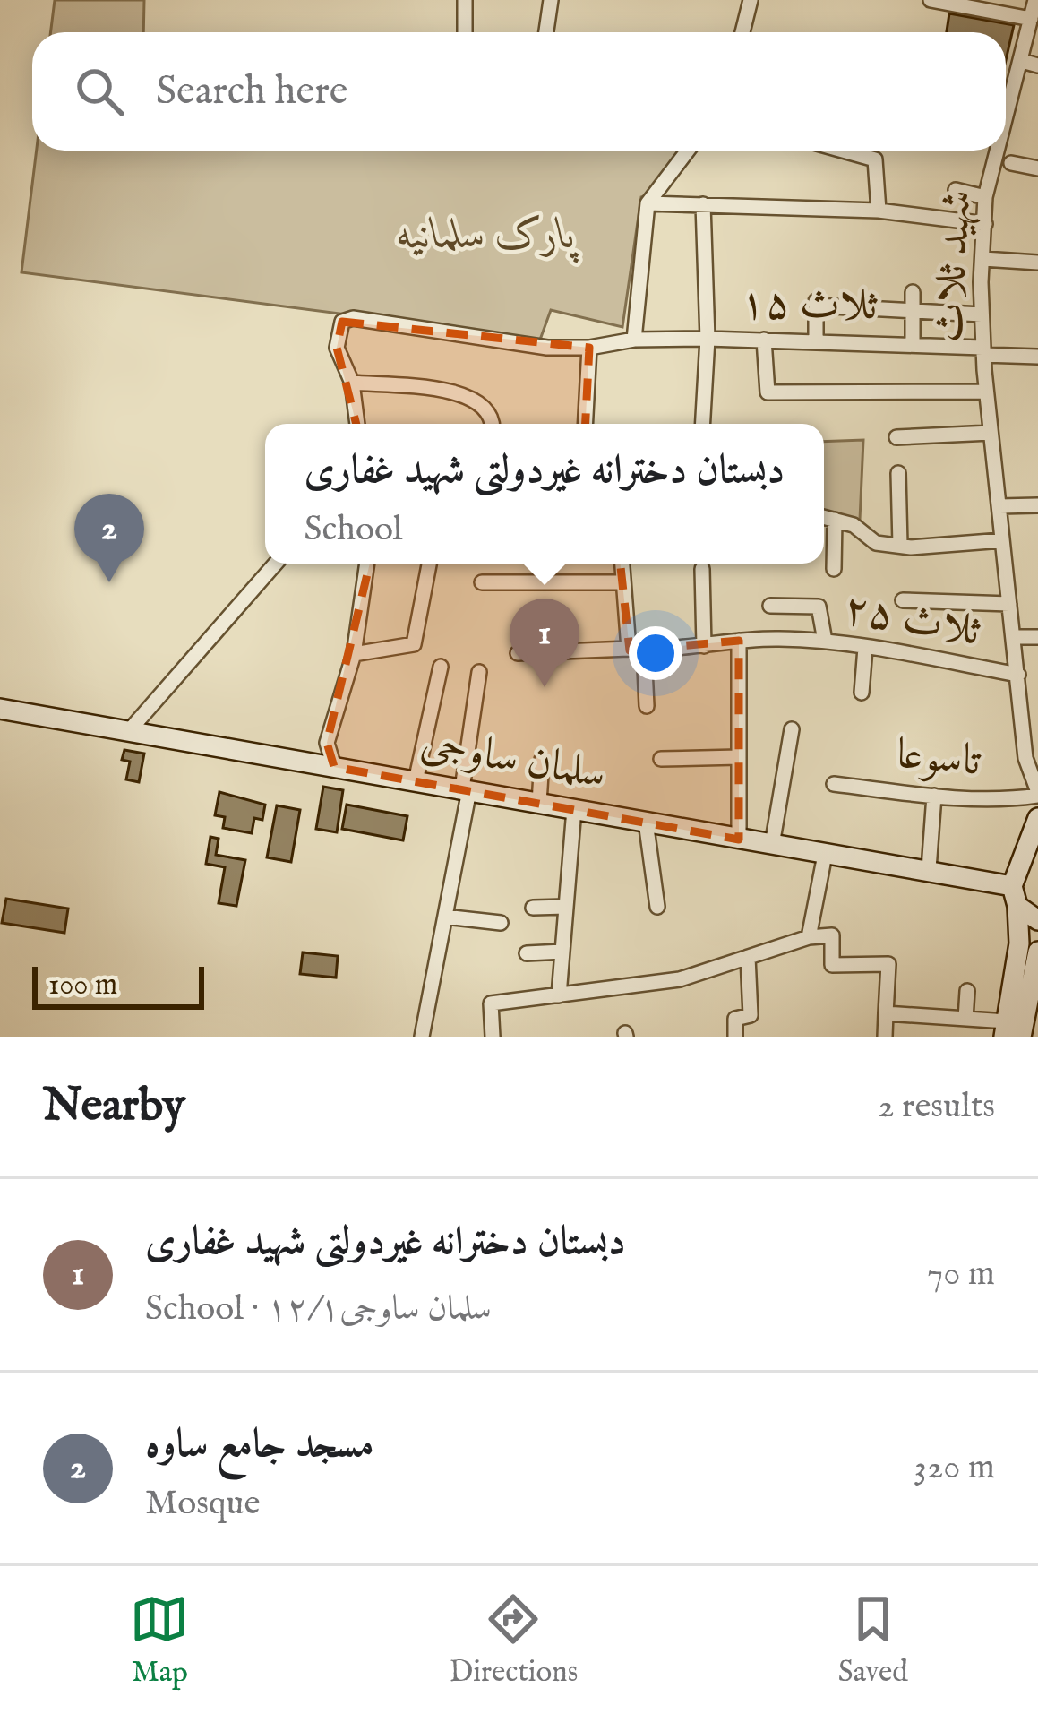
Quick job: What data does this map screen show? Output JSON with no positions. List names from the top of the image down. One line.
{"streets":{"street":["شهید ثلاث","ثلاث ۱۵","ثلاث ۲۵","تاسوعا","سلمان ساوجی"]},"crossings":[["شهید ثلاث","ثلاث ۱۵"],["شهید ثلاث","ثلاث ۲۵"],["شهید ثلاث","تاسوعا"]],"parks":["پارک سلمانیه"],"scale_bar":"100 m","page":{"search":"Search here","popup":["دبستان دخترانه غیردولتی شهید غفاری","School"],"pins":["2","1"],"scale":"100 m","heading":["Nearby","2 results"],"list":[{"mark":"1","name":"دبستان دخترانه غیردولتی شهید غفاری","note":"School · سلمان ساوجی۱۲/۱","value":"70 m"},{"mark":"2","name":"مسجد جامع ساوه","note":"Mosque","value":"320 m"}],"nav":["Map","Directions","Saved"]}}
